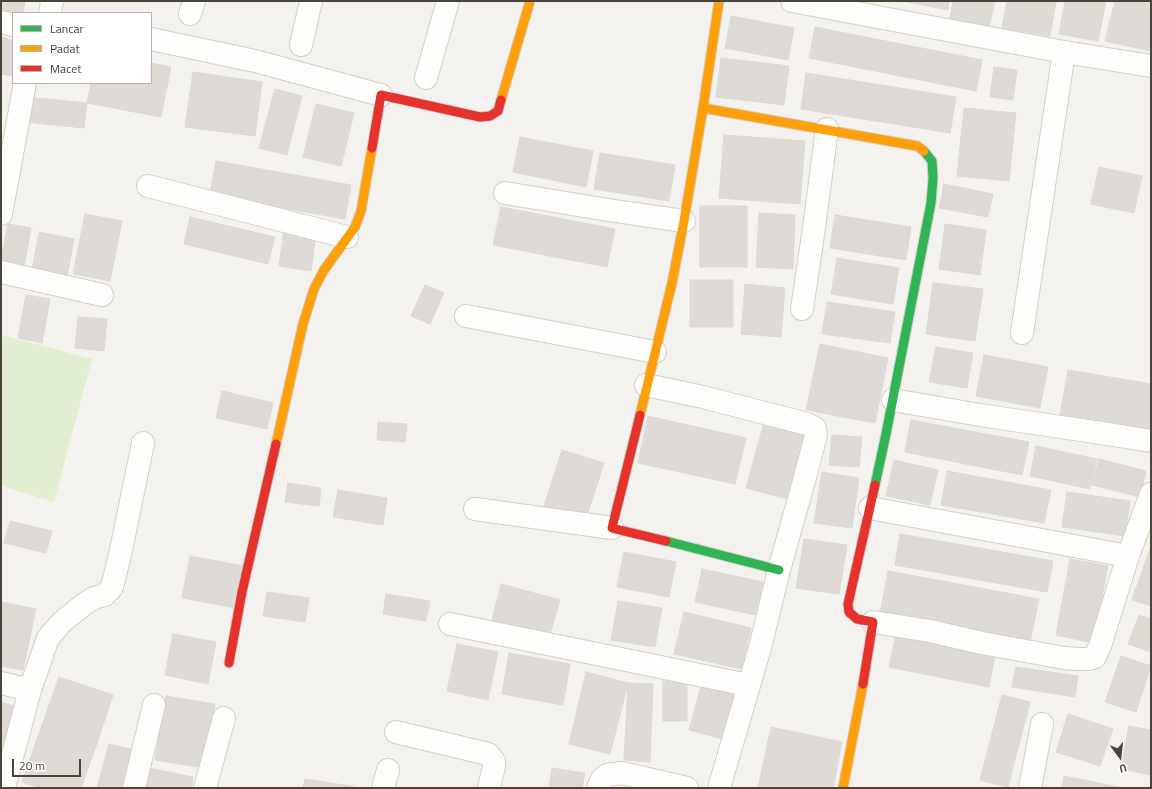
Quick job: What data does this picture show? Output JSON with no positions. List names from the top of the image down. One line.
{"legend":["Lancar","Padat","Macet"],"scale_bar":"20 m","north":"bottom"}
